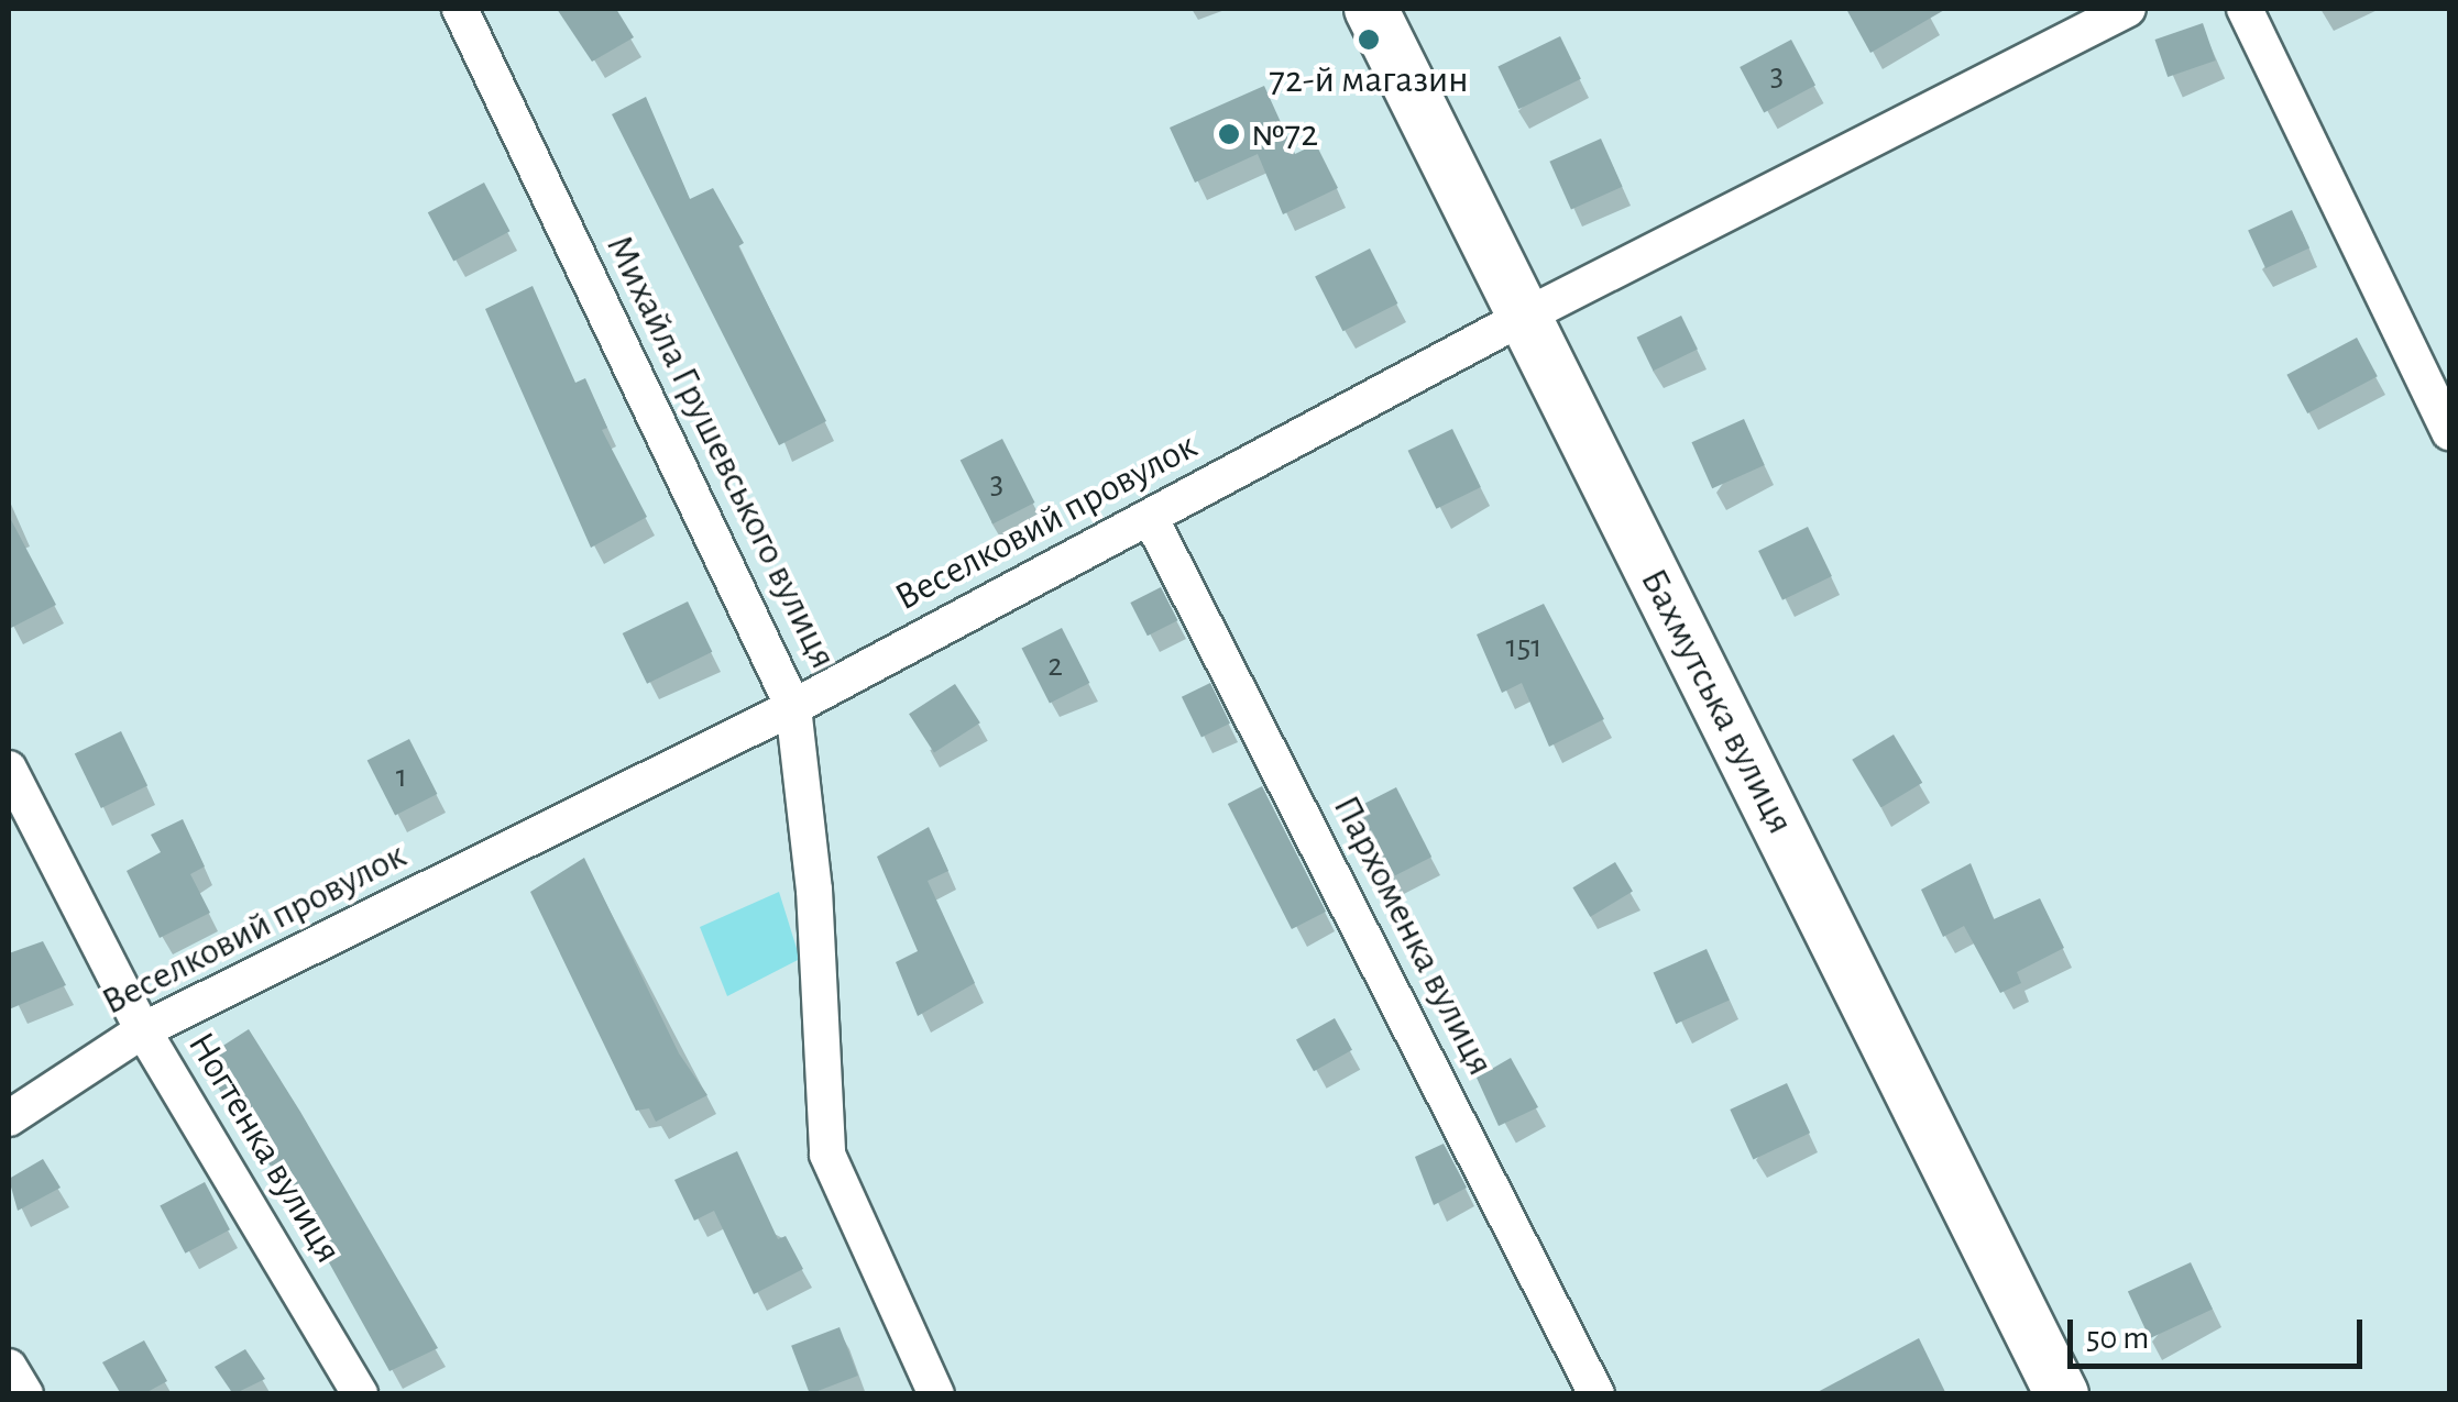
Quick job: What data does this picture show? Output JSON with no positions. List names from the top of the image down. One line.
{"streets":{"street":["Михайла Грушевського вулиця","Веселковий провулок","Бахмутська вулиця","Пархоменка вулиця","Ногтенка вулиця"]},"crossings":[["Михайла Грушевського вулиця","Веселковий провулок"],["Веселковий провулок","Бахмутська вулиця"],["Веселковий провулок","Пархоменка вулиця"],["Веселковий провулок","Ногтенка вулиця"]],"places":["72-й магазин","№72"],"house_numbers":["3","3","151","2","1"],"scale_bar":"50 m"}
